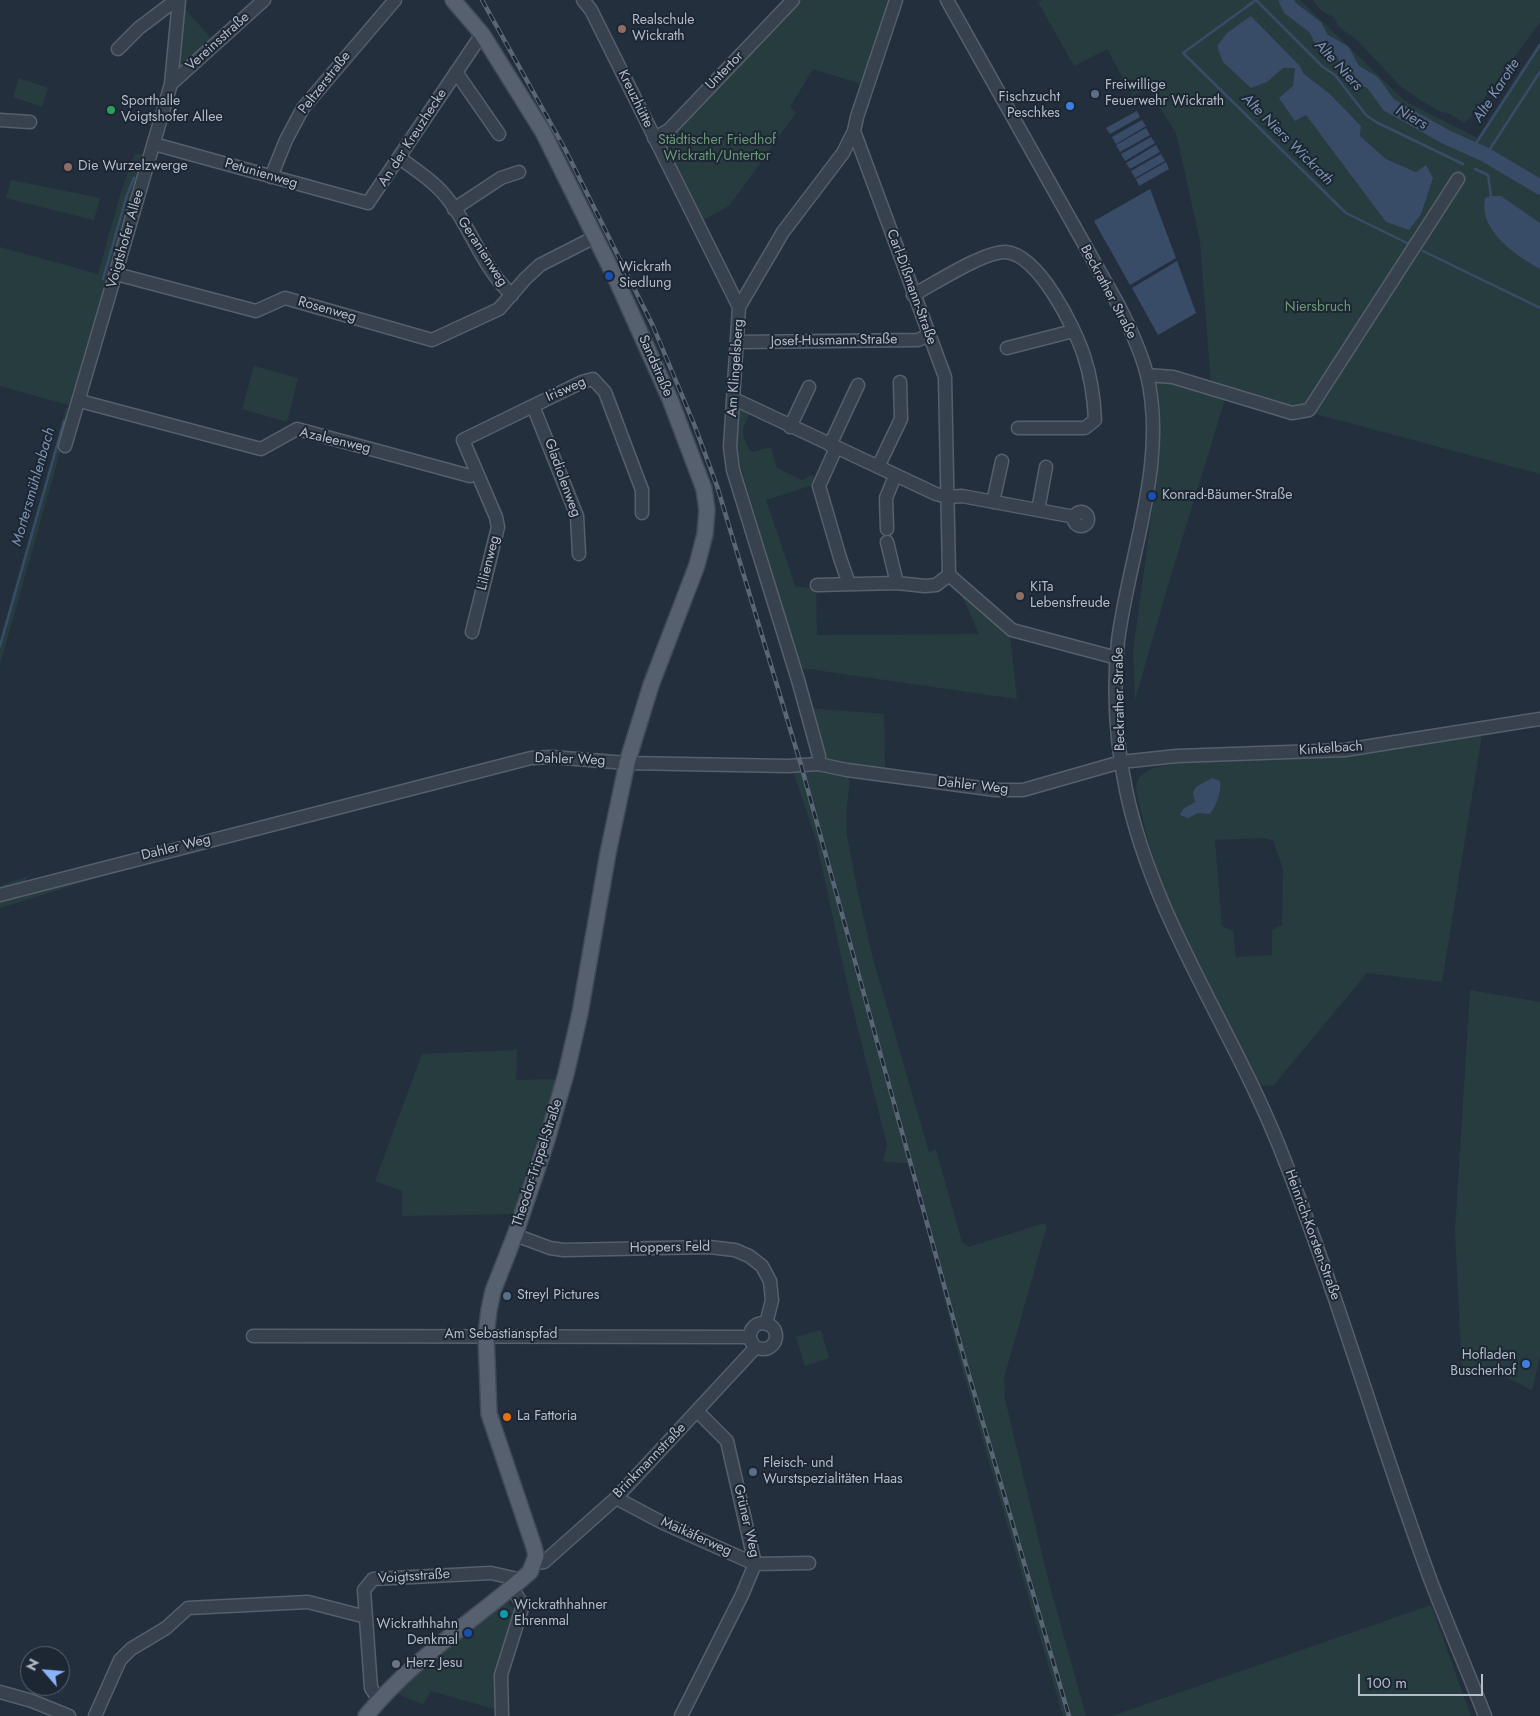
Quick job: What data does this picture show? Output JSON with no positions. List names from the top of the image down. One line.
{"streets":{"main road":["Sandstraße","Theodor-Trippel-Straße"],"street":["Vereinsstraße","Untertor","Peltzerstraße","Kreuzhütte","An der Kreuzhecke","Petunienweg","Voigtshofer Allee","Geranienweg","Carl-Dißmann-Straße","Beckrather Straße","Rosenweg","Josef-Husmann-Straße","Am Klingelsberg","Irisweg","Azaleenweg","Gladiolenweg","Lilienweg","Kinkelbach","Dahler Weg","Heinrich-Korsten-Straße","Hoppers Feld","Am Sebastianspfad","Brinkmannstraße","Grüner Weg","Maikäferweg","Voigtsstraße"]},"crossings":[["Vereinsstraße","Voigtshofer Allee"],["Untertor","Kreuzhütte"],["Peltzerstraße","Petunienweg"],["Kreuzhütte","Am Klingelsberg"],["An der Kreuzhecke","Petunienweg"],["An der Kreuzhecke","Geranienweg"],["An der Kreuzhecke","Sandstraße"],["Petunienweg","Voigtshofer Allee"],["Voigtshofer Allee","Rosenweg"],["Voigtshofer Allee","Azaleenweg"],["Geranienweg","Rosenweg"],["Carl-Dißmann-Straße","Josef-Husmann-Straße"],["Carl-Dißmann-Straße","Am Klingelsberg"],["Beckrather Straße","Kinkelbach"],["Beckrather Straße","Dahler Weg"],["Beckrather Straße","Heinrich-Korsten-Straße"],["Josef-Husmann-Straße","Am Klingelsberg"],["Sandstraße","Dahler Weg"],["Sandstraße","Theodor-Trippel-Straße"],["Am Klingelsberg","Dahler Weg"],["Irisweg","Gladiolenweg"],["Irisweg","Lilienweg"],["Azaleenweg","Lilienweg"],["Kinkelbach","Dahler Weg"],["Kinkelbach","Heinrich-Korsten-Straße"],["Dahler Weg","Theodor-Trippel-Straße"],["Dahler Weg","Heinrich-Korsten-Straße"],["Theodor-Trippel-Straße","Hoppers Feld"],["Theodor-Trippel-Straße","Am Sebastianspfad"],["Theodor-Trippel-Straße","Brinkmannstraße"],["Hoppers Feld","Am Sebastianspfad"],["Hoppers Feld","Brinkmannstraße"],["Am Sebastianspfad","Brinkmannstraße"],["Brinkmannstraße","Grüner Weg"],["Brinkmannstraße","Maikäferweg"],["Grüner Weg","Maikäferweg"]],"water":["Alte Niers","Alte Karotte","Niers","Alte Niers Wickrath","Mortersmühlenbach"],"parks":["Städtischer Friedhof Wickrath/Untertor","Niersbruch"],"places":["Realschule Wickrath","Freiwillige Feuerwehr Wickrath","Fischzucht Peschkes","Sporthalle Voigtshofer Allee","Die Wurzelzwerge","Wickrath Siedlung","Konrad-Bäumer-Straße","KiTa Lebensfreude","Streyl Pictures","Hofladen Buscherhof","La Fattoria","Fleisch- und Wurstspezialitäten Haas","Wickrathhahner Ehrenmal","Wickrathhahn Denkmal","Herz Jesu"],"scale_bar":"100 m","north":"top left"}
